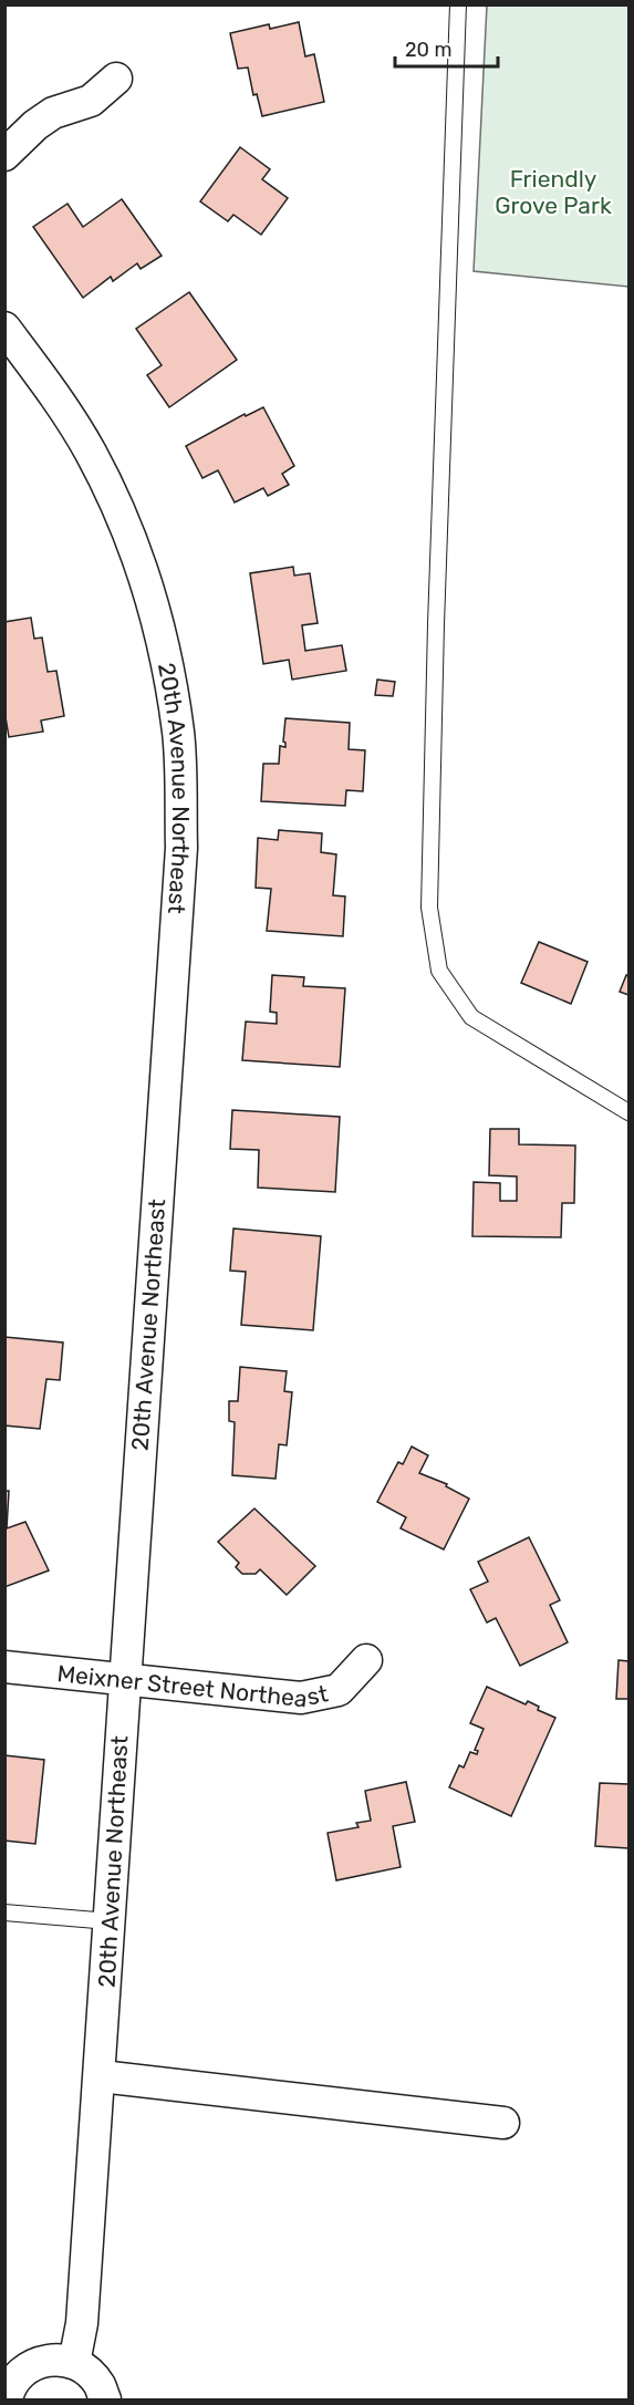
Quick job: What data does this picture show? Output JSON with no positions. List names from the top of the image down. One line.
{"streets":{"street":["20th Avenue Northeast","Meixner Street Northeast"]},"crossings":[["20th Avenue Northeast","Meixner Street Northeast"]],"parks":["Friendly Grove Park"],"scale_bar":"20 m"}
